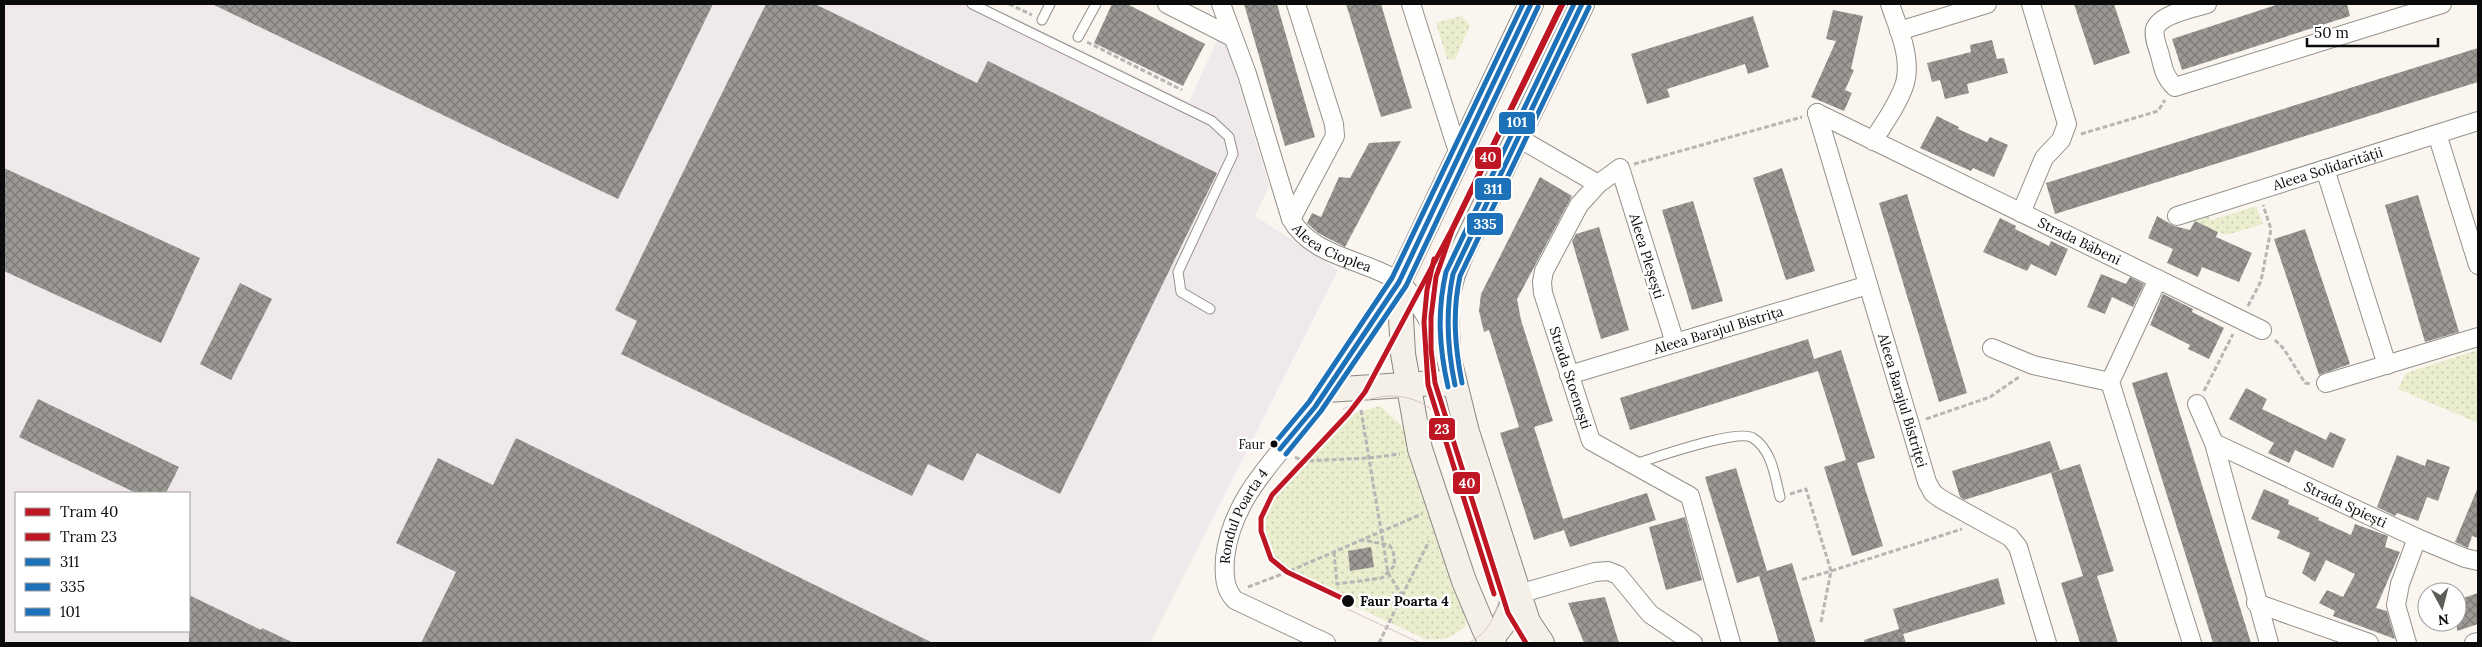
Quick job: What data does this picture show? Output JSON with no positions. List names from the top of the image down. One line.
{"streets":{"street":["Aleea Solidarității","Strada Băbeni","Aleea Cioplea","Aleea Pleșești","Aleea Barajul Bistrița","Strada Stoenești","Aleea Barajul Bistriței","Strada Spiești","Rondul Poarta 4"]},"crossings":[["Strada Băbeni","Aleea Barajul Bistriței"],["Aleea Cioplea","Rondul Poarta 4"],["Aleea Pleșești","Aleea Barajul Bistrița"],["Aleea Pleșești","Strada Stoenești"],["Aleea Barajul Bistrița","Strada Stoenești"],["Aleea Barajul Bistrița","Aleea Barajul Bistriței"]],"places":["Faur","Faur Poarta 4"],"lines":["tram line 40","transit line 311","transit line 101","tram line 23","transit line 335"],"legend":["Tram 40","Tram 23","311","335","101"],"scale_bar":"50 m","north":"bottom"}
